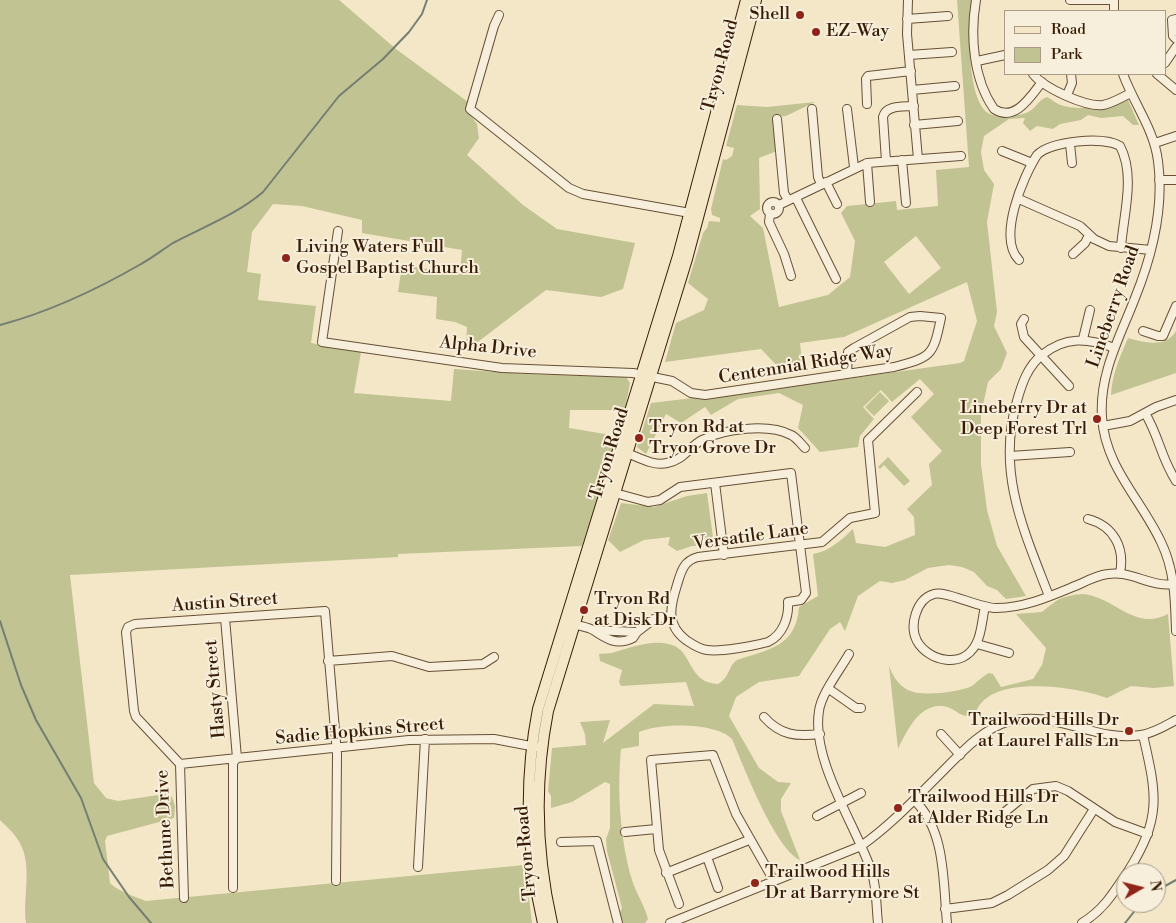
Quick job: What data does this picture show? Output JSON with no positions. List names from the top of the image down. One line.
{"streets":{"main road":["Tryon Road"],"street":["Lineberry Road","Alpha Drive","Centennial Ridge Way","Versatile Lane","Austin Street","Hasty Street","Sadie Hopkins Street","Bethune Drive"]},"crossings":[["Tryon Road","Alpha Drive"],["Tryon Road","Centennial Ridge Way"],["Tryon Road","Sadie Hopkins Street"],["Alpha Drive","Centennial Ridge Way"],["Austin Street","Hasty Street"],["Austin Street","Bethune Drive"],["Hasty Street","Sadie Hopkins Street"],["Sadie Hopkins Street","Bethune Drive"]],"places":["Shell","EZ-Way","Living Waters Full Gospel Baptist Church","Lineberry Dr at Deep Forest Trl","Tryon Rd at Tryon Grove Dr","Tryon Rd at Disk Dr","Trailwood Hills Dr at Laurel Falls Ln","Trailwood Hills Dr at Alder Ridge Ln","Trailwood Hills Dr at Barrymore St"],"legend":["Road","Park"],"north":"right"}
